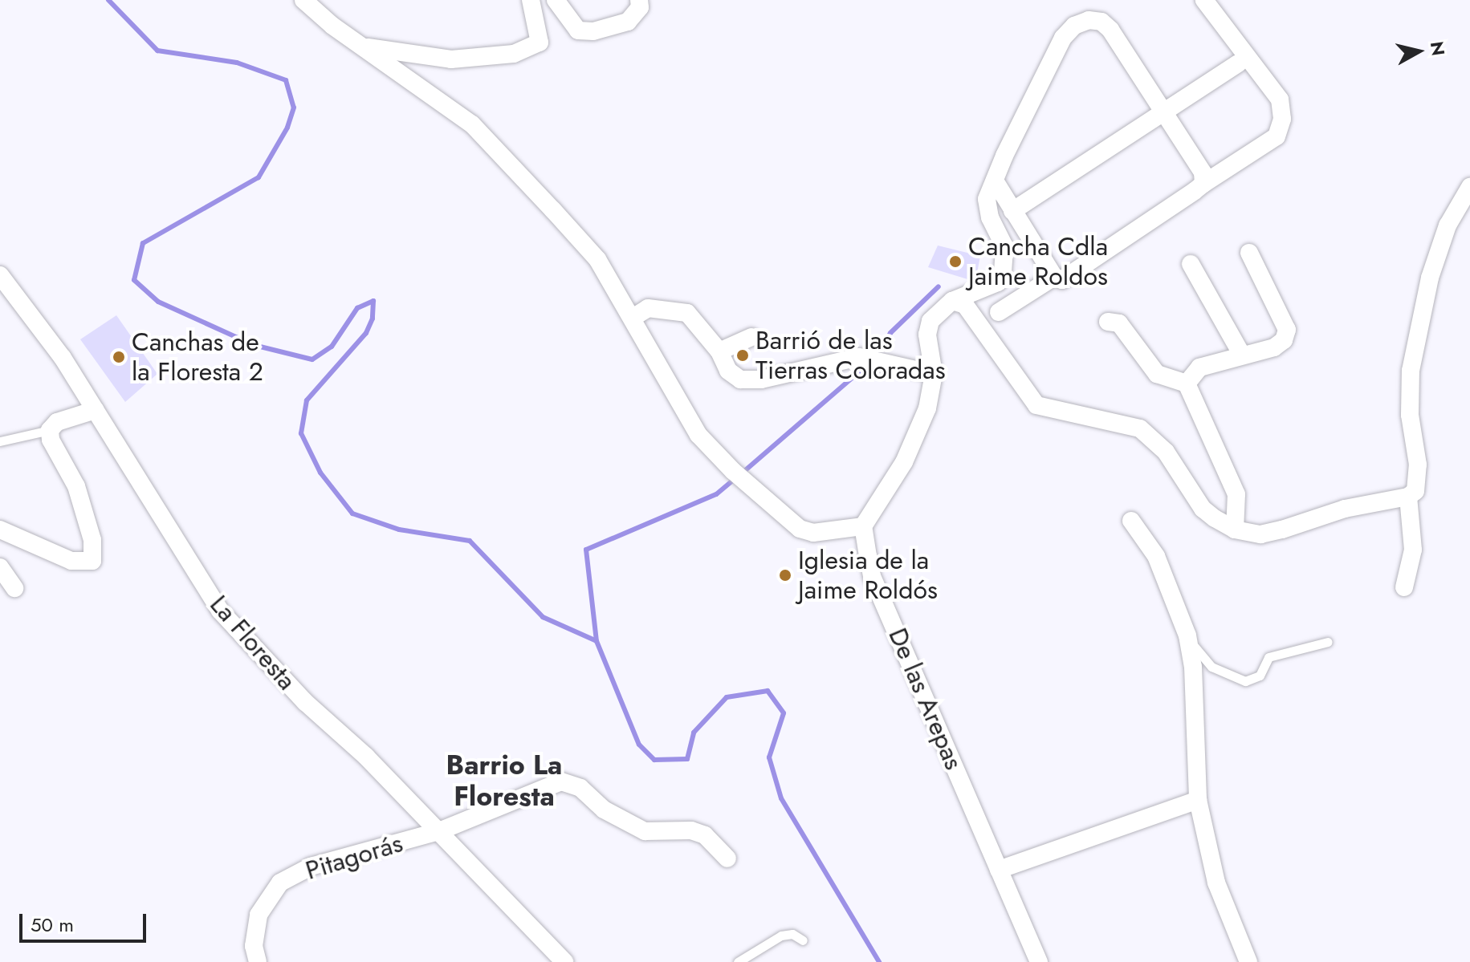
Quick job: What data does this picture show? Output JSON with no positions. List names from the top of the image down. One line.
{"streets":{"street":["La Floresta","De las Arepas","Pitagorás"]},"crossings":[["La Floresta","Pitagorás"]],"districts":["Barrio La Floresta"],"places":["Cancha Cdla Jaime Roldos","Barrió de las Tierras Coloradas","Canchas de la Floresta 2","Iglesia de la Jaime Roldós"],"scale_bar":"50 m","north":"right"}
